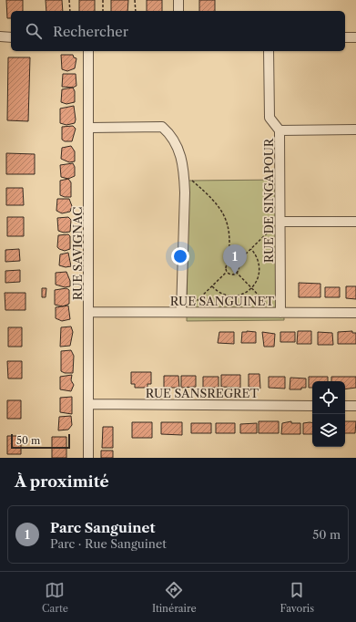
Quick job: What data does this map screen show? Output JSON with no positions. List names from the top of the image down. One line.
{"streets":{"street":["RUE DE SINGAPOUR","RUE SAVIGNAC","RUE SANGUINET","RUE SANSREGRET"]},"crossings":[["RUE DE SINGAPOUR","RUE SANGUINET"],["RUE SAVIGNAC","RUE SANGUINET"],["RUE SAVIGNAC","RUE SANSREGRET"]],"scale_bar":"50 m","page":{"search":"Rechercher","pins":"1","scale":"50 m","heading":"À proximité","list":[{"mark":"1","name":"Parc Sanguinet","note":"Parc · Rue Sanguinet","value":"50 m"}],"nav":["Carte","Itinéraire","Favoris"]}}
